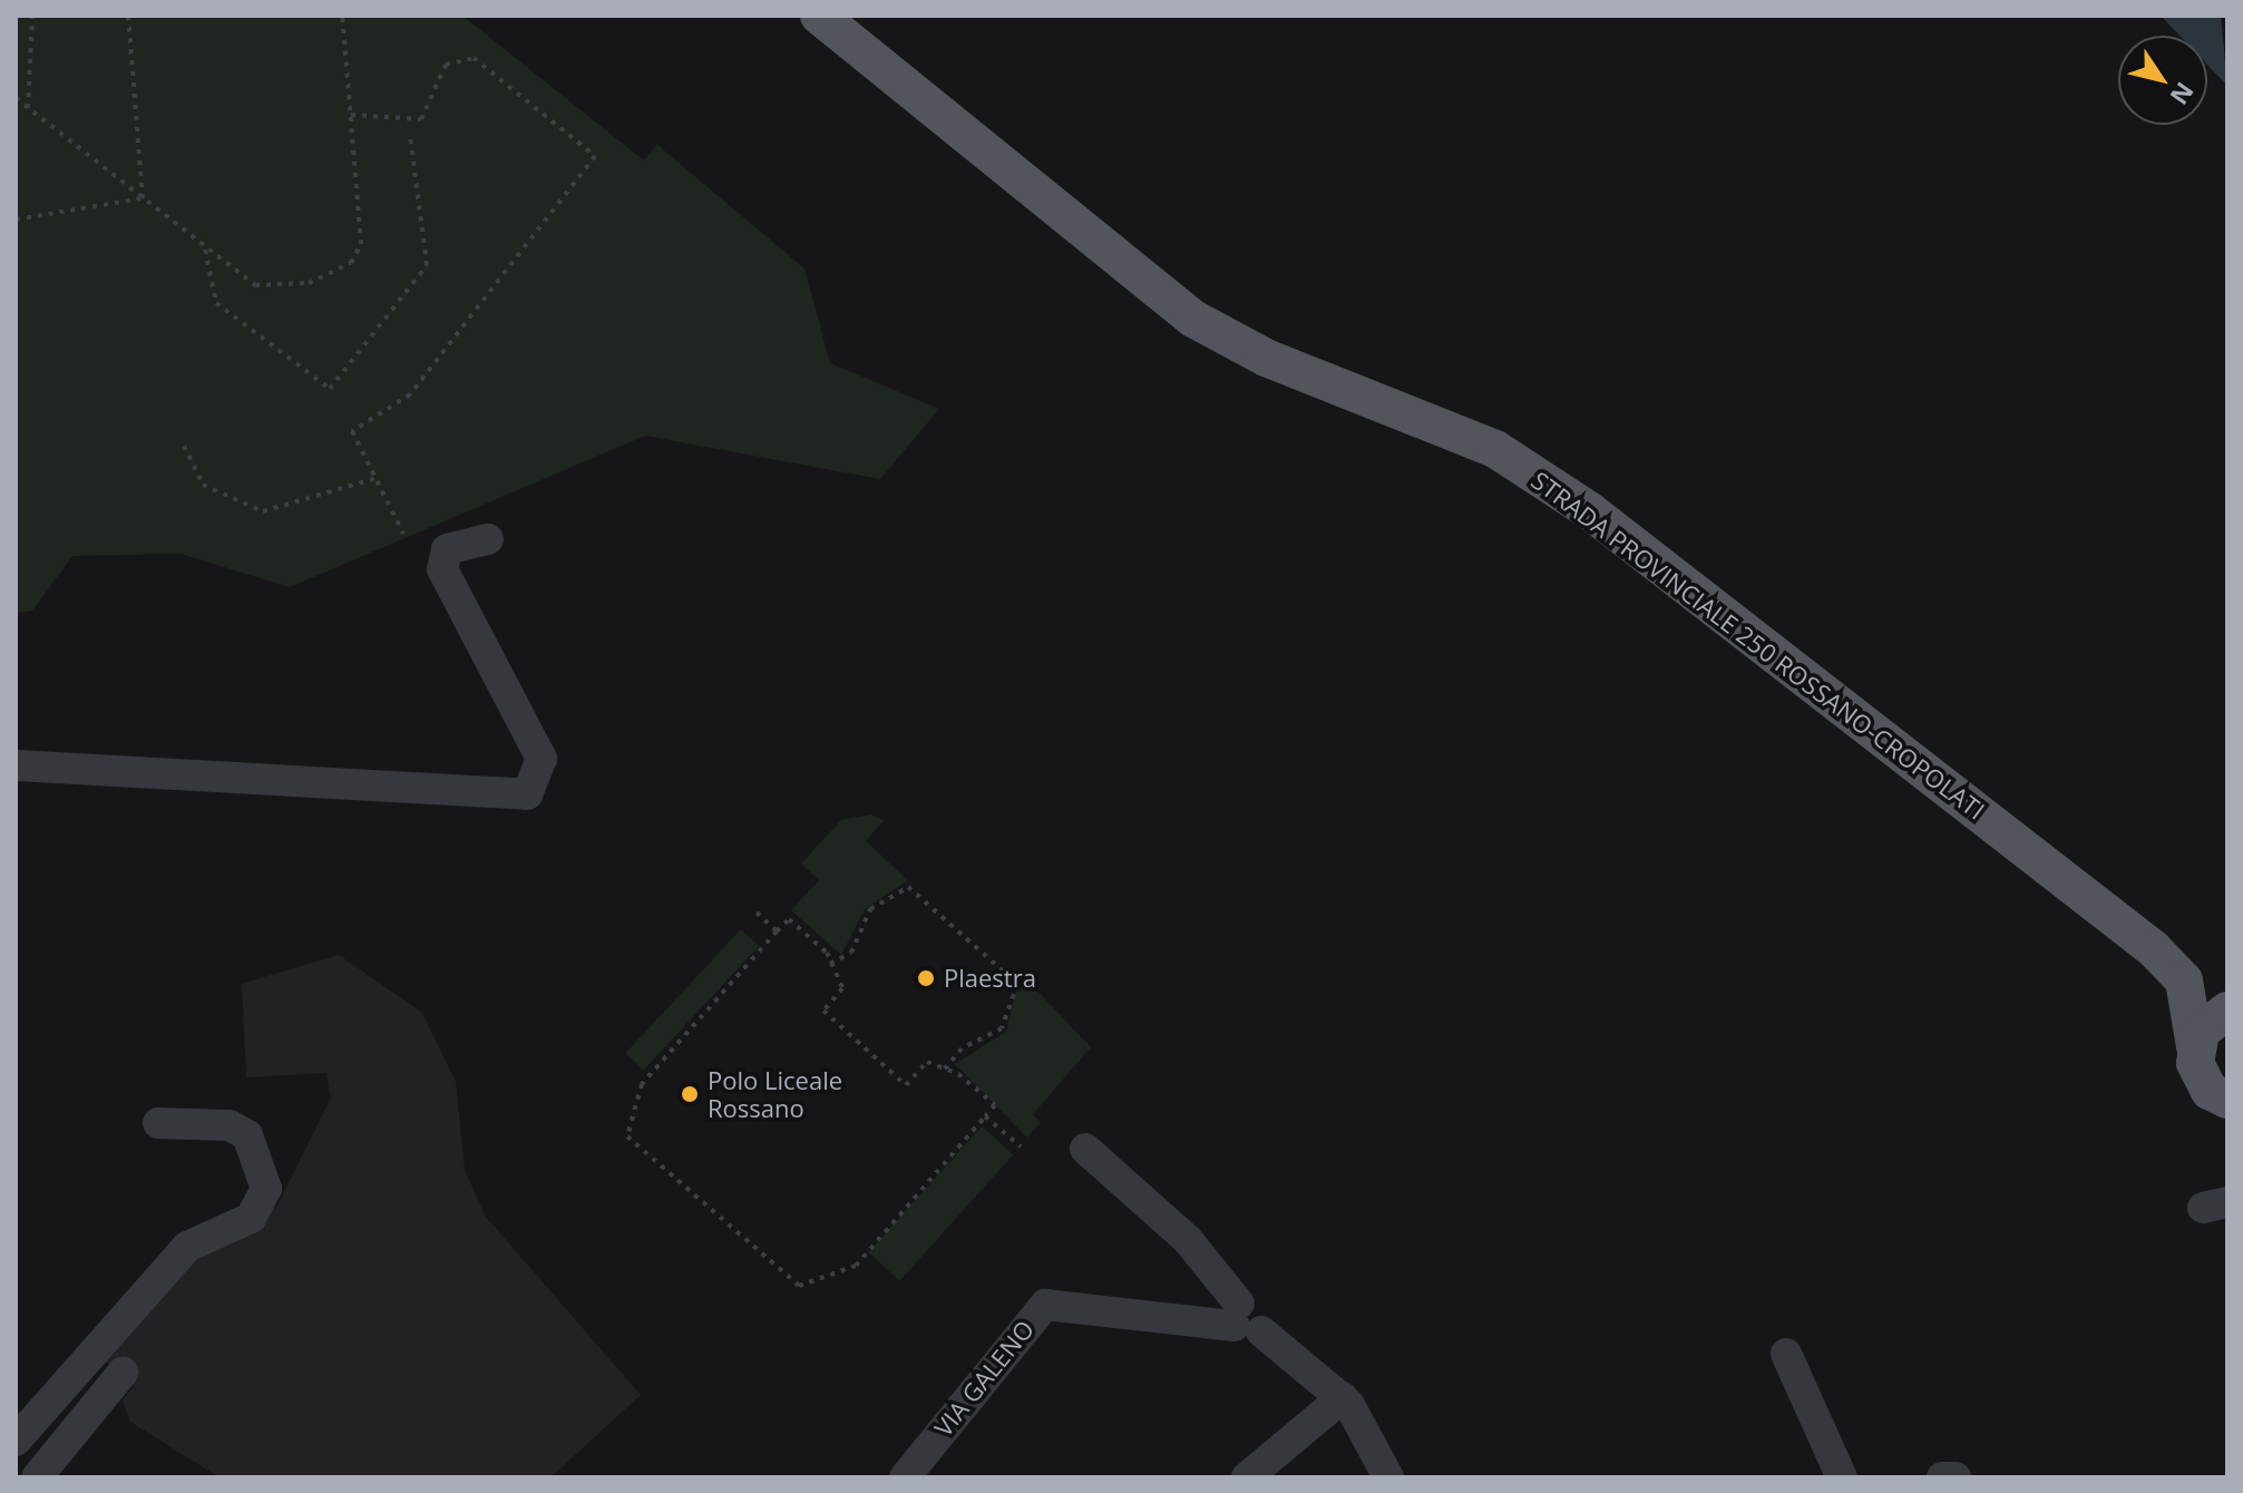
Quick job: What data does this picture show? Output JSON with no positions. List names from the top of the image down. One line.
{"streets":{"main road":["STRADA PROVINCIALE 250 ROSSANO-CROPOLATI"],"street":["VIA GALENO"]},"places":["Plaestra","Polo Liceale Rossano"],"north":"bottom right"}
